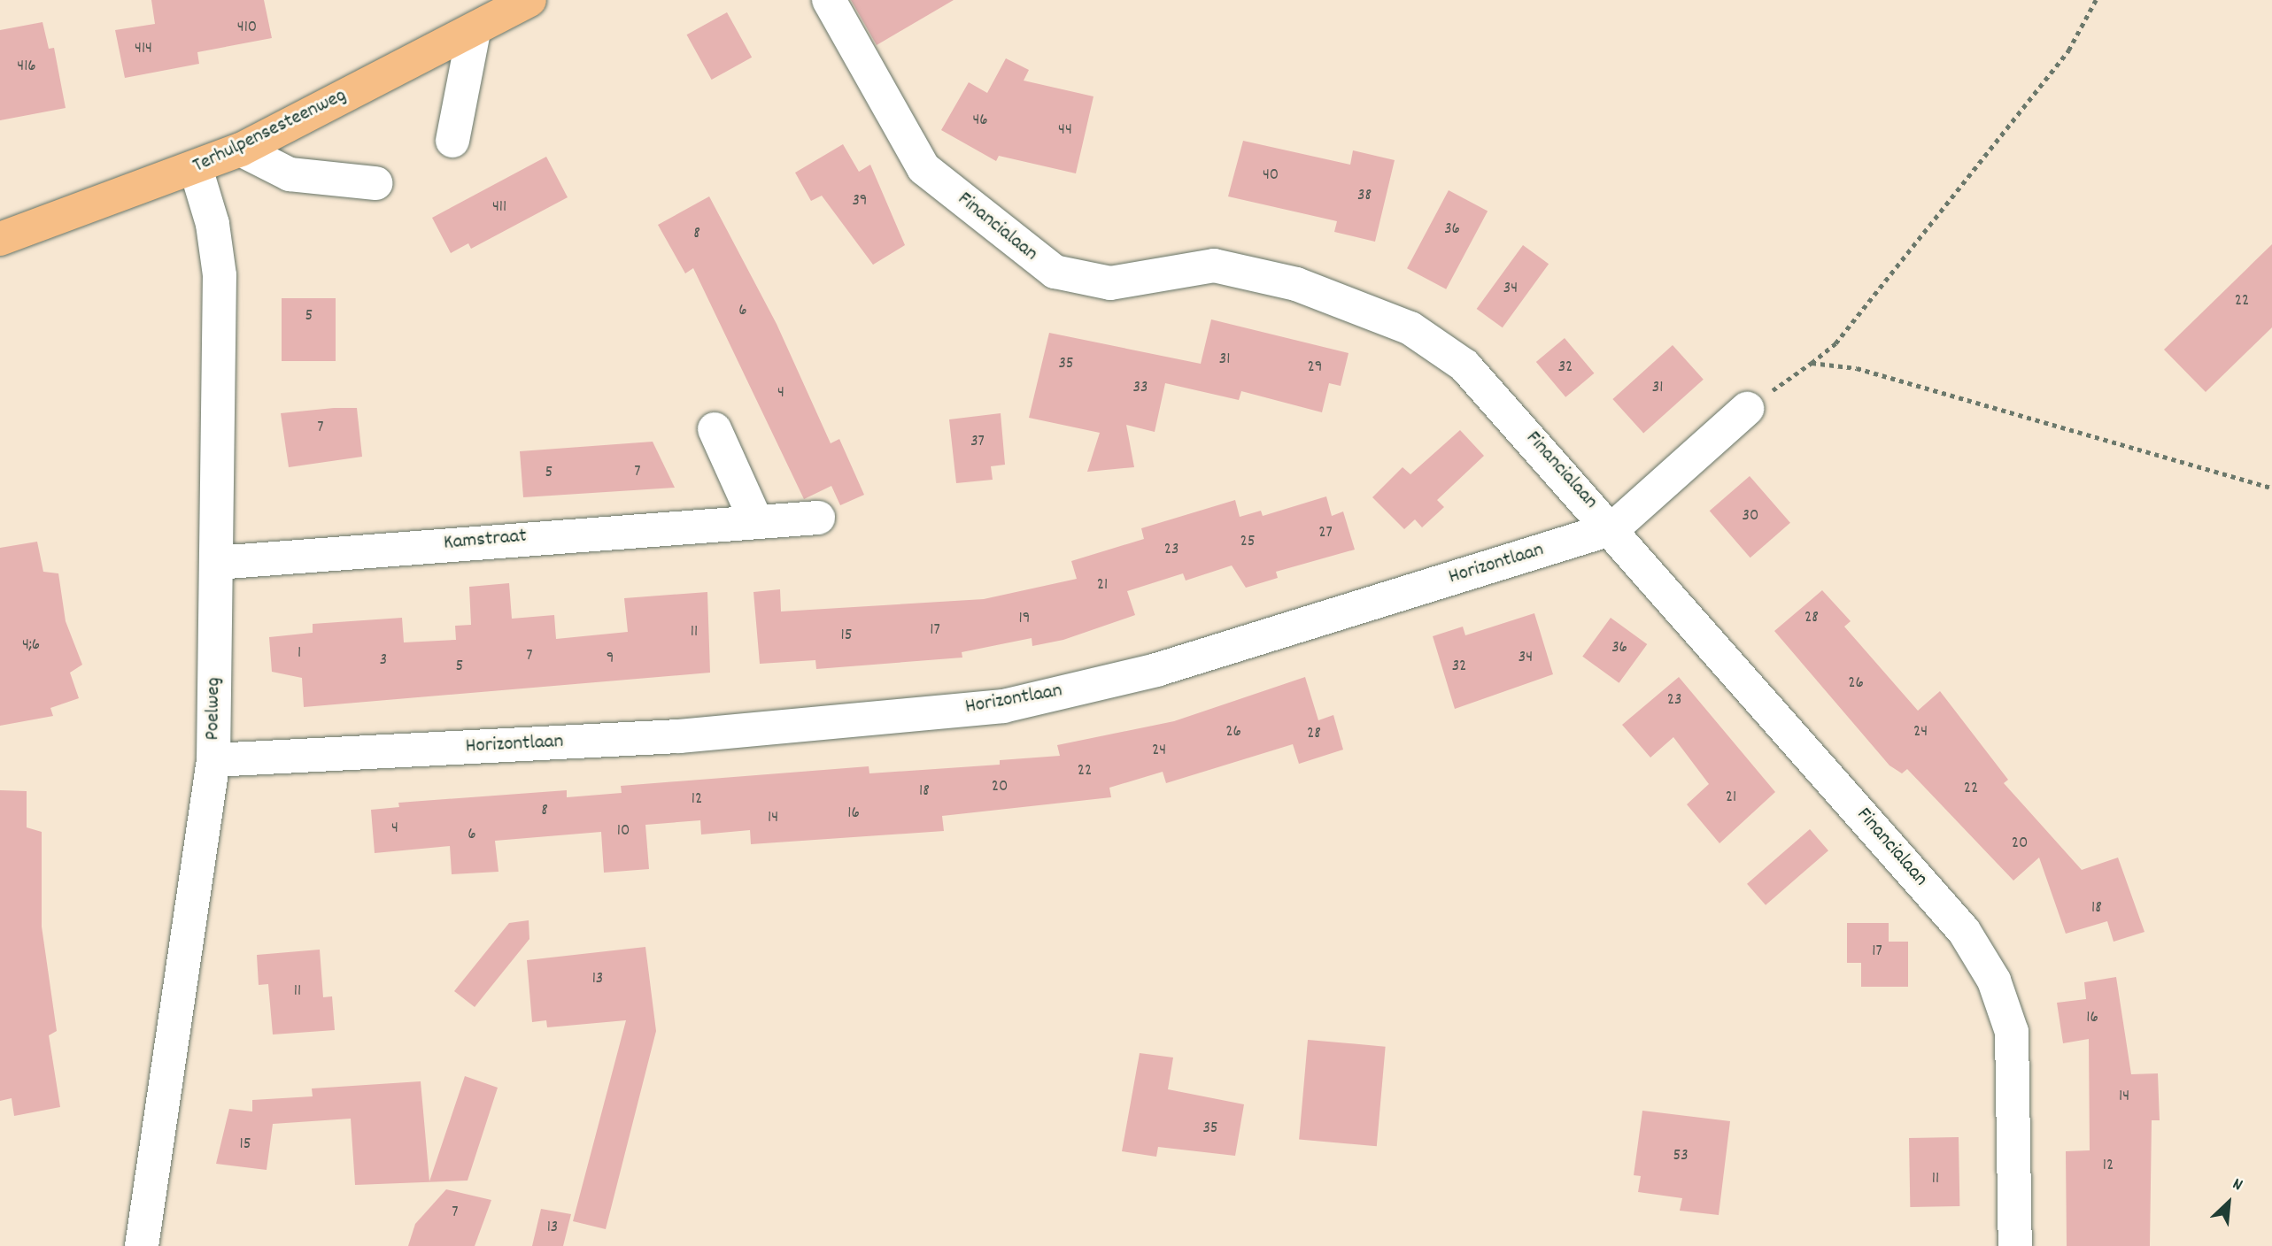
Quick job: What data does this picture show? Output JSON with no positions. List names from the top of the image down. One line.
{"streets":{"main road":["Terhulpensesteenweg"],"street":["Financialaan","Kamstraat","Horizontlaan","Poelweg"]},"crossings":[["Terhulpensesteenweg","Poelweg"],["Financialaan","Horizontlaan"],["Kamstraat","Poelweg"],["Horizontlaan","Poelweg"]],"house_numbers":["410","414","416","46","44","40","38","39","411","36","8","34","22","6","5","31","35","29","32","33","31","4","7","37","7","5","30","27","25","23","21","28","19","17","11","15","4;6","36","1","7","34","9","3","5","32","26","23","26","24","28","24","22","20","22","18","21","12","8","16","14","4","10","6","20","18","17","13","11","16","14","35","15","53","12","11","7","13"],"north":"top right"}
